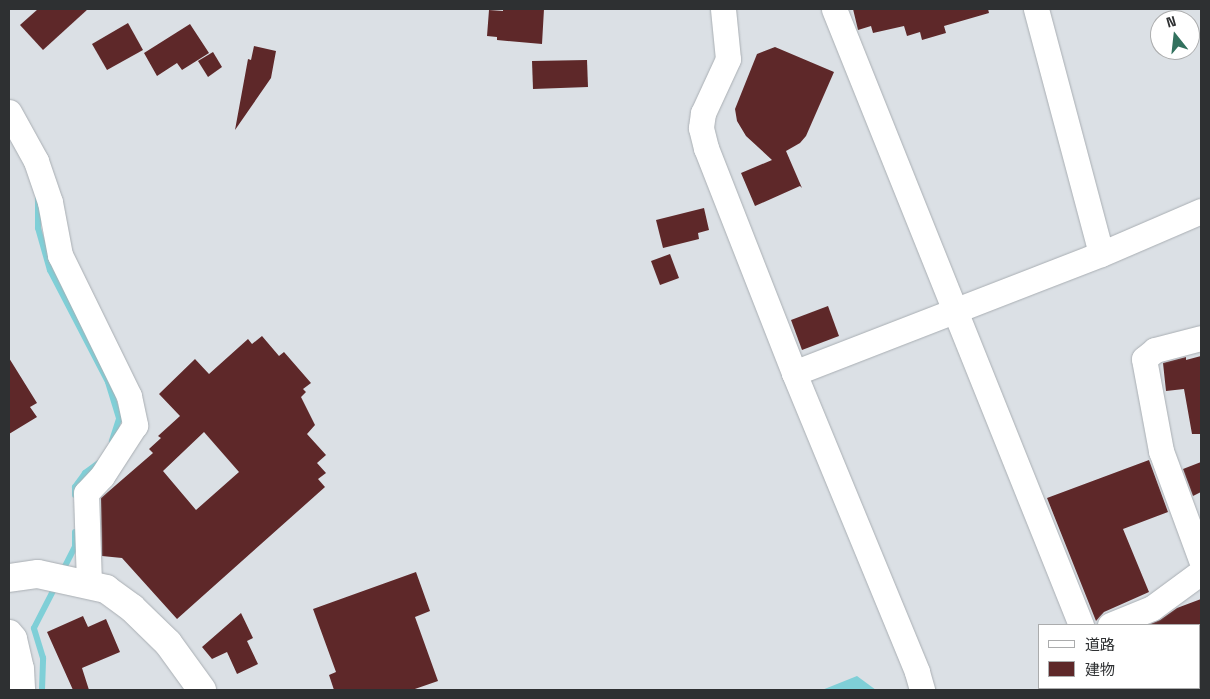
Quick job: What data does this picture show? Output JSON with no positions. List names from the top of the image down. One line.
{"legend":["道路","建物"],"north":"top"}
